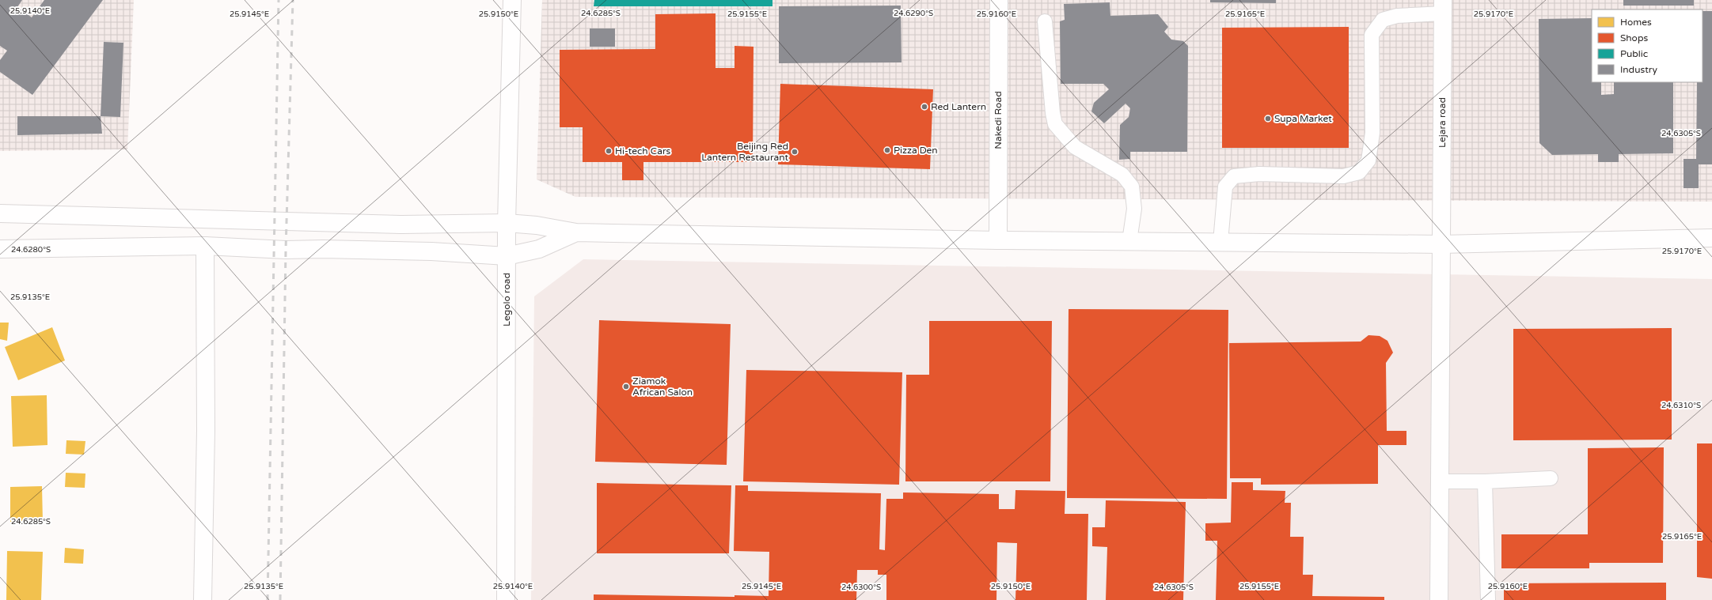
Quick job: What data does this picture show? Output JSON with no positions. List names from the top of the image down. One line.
{"streets":{"main road":["Nakedi Road","Lejara road","Legolo road"]},"places":["Red Lantern","Supa Market","Pizza Den","Hi-tech Cars","Beijing Red Lantern Restaurant","Ziamok African Salon"],"legend":["Homes","Shops","Public","Industry"],"coordinates":["25.9140°E","24.6285°S","24.6290°S","25.9145°E","25.9150°E","25.9155°E","25.9160°E","25.9165°E","25.9170°E","24.6305°S","24.6280°S","25.9135°E","24.6310°S","24.6300°S"]}
